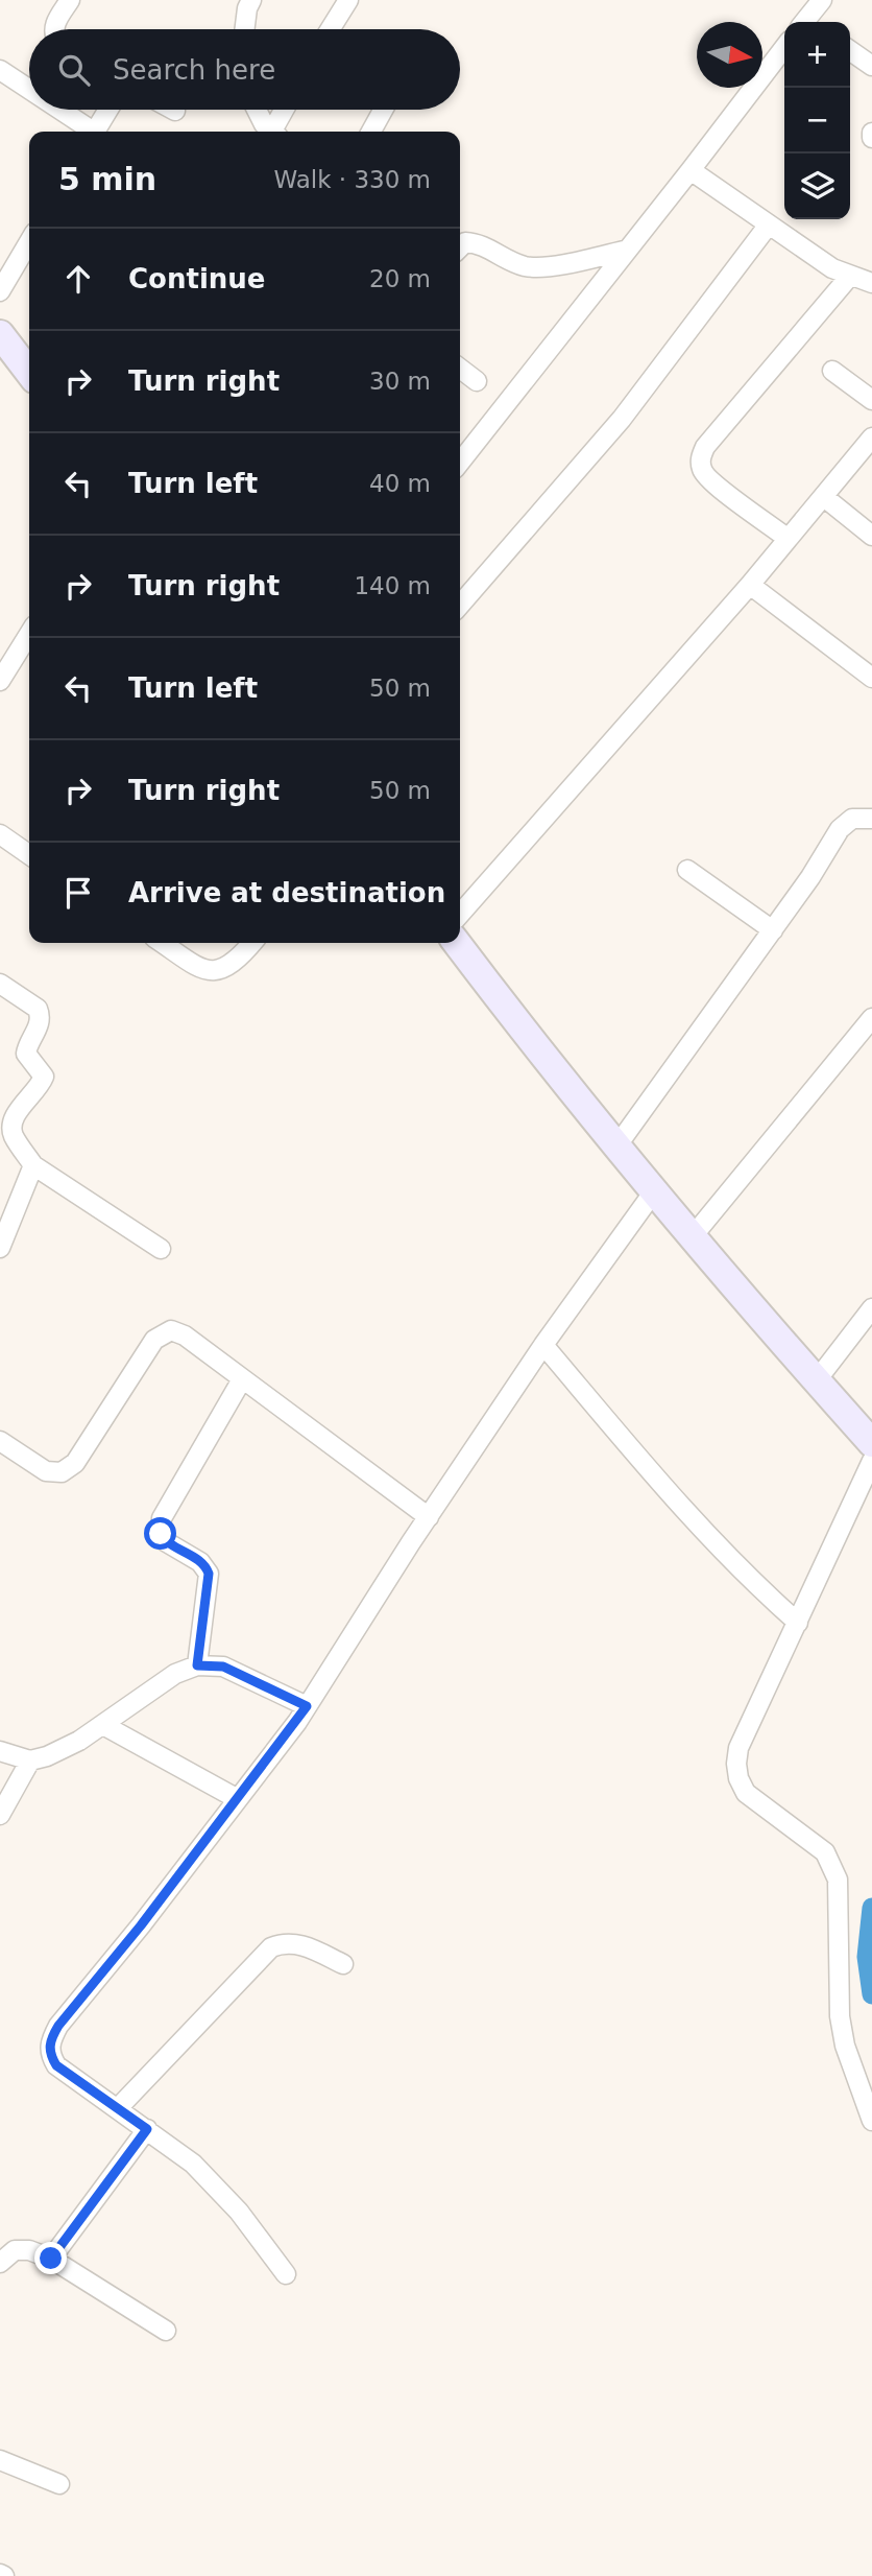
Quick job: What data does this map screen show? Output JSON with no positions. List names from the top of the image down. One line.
{"north":"right","page":{"map_buttons":["+","−"],"search":"Search here","heading":["5 min","Walk · 330 m"],"list":[["Continue","20 m"],["Turn right","30 m"],["Turn left","40 m"],["Turn right","140 m"],["Turn left","50 m"],["Turn right","50 m"],"Arrive at destination"]}}
